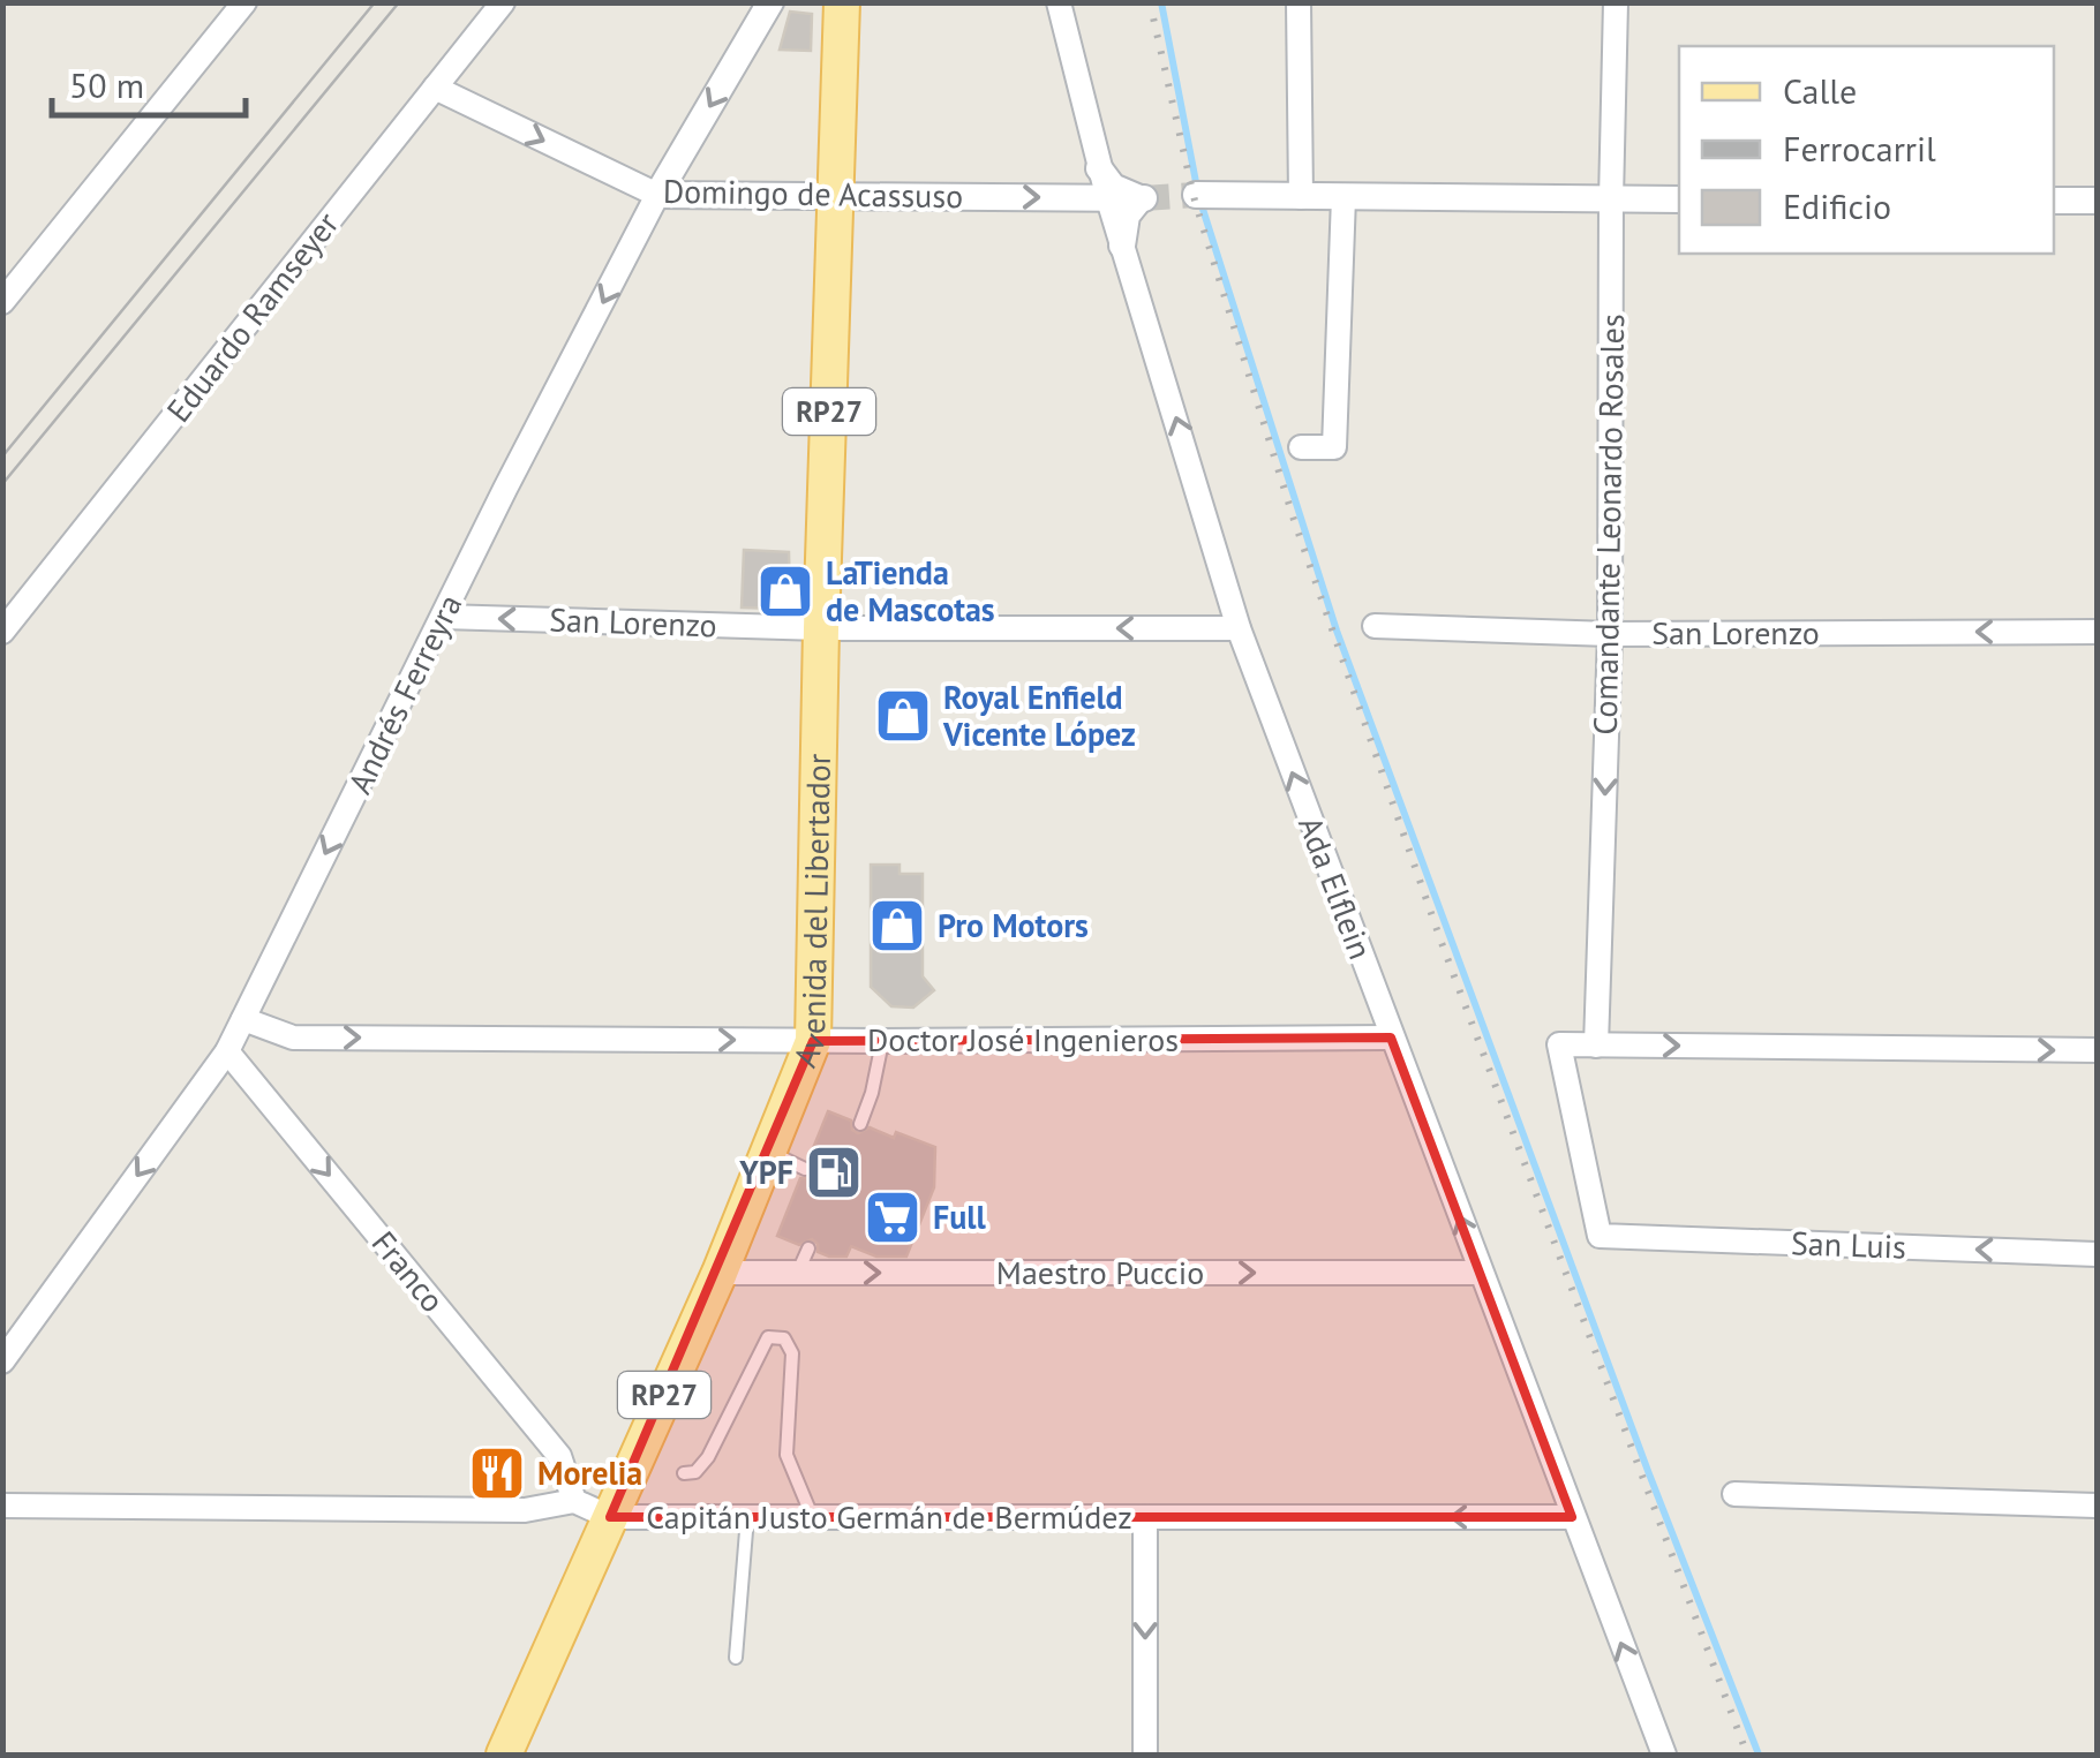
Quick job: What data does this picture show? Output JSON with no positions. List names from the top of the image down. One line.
{"streets":{"main road":["RP27","Avenida del Libertador"],"street":["Domingo de Acassuso","Eduardo Ramseyer","Comandante Leonardo Rosales","San Lorenzo","Andrés Ferreyra","Ada Elflein","Doctor José Ingenieros","San Luis","Franco","Maestro Puccio","Capitán Justo Germán de Bermúdez"]},"crossings":[["Domingo de Acassuso","Eduardo Ramseyer"],["Domingo de Acassuso","Andrés Ferreyra"],["Domingo de Acassuso","Ada Elflein"],["Domingo de Acassuso","Avenida del Libertador"],["Comandante Leonardo Rosales","San Lorenzo"],["Comandante Leonardo Rosales","San Luis"],["San Lorenzo","Andrés Ferreyra"],["San Lorenzo","Ada Elflein"],["San Lorenzo","Avenida del Libertador"],["Andrés Ferreyra","Doctor José Ingenieros"],["Andrés Ferreyra","Franco"],["Ada Elflein","Doctor José Ingenieros"],["Ada Elflein","Maestro Puccio"],["Ada Elflein","Capitán Justo Germán de Bermúdez"],["Avenida del Libertador","Doctor José Ingenieros"],["Avenida del Libertador","Maestro Puccio"],["Avenida del Libertador","Capitán Justo Germán de Bermúdez"],["Franco","Capitán Justo Germán de Bermúdez"]],"one_way":["Domingo de Acassuso","Comandante Leonardo Rosales","San Lorenzo","Andrés Ferreyra","Ada Elflein","Doctor José Ingenieros","Franco","Maestro Puccio","Capitán Justo Germán de Bermúdez"],"places":{"shop":["LaTienda de Mascotas","Royal Enfield Vicente López","Pro Motors"],"fuel station":["YPF"],"supermarket":["Full"],"restaurant":["Morelia"]},"legend":["Calle","Ferrocarril","Edificio"],"scale_bar":"50 m"}
